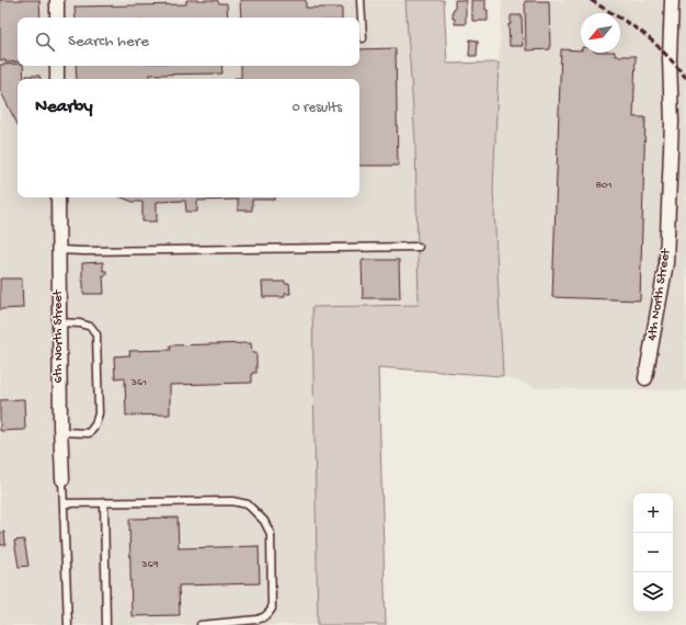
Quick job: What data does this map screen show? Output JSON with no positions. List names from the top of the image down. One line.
{"streets":{"street":["4th North Street","6th North Street"]},"house_numbers":["801","361","369"],"north":"bottom left","page":{"search":"Search here","heading":["Nearby","0 results"],"map_buttons":["+","−"]}}
